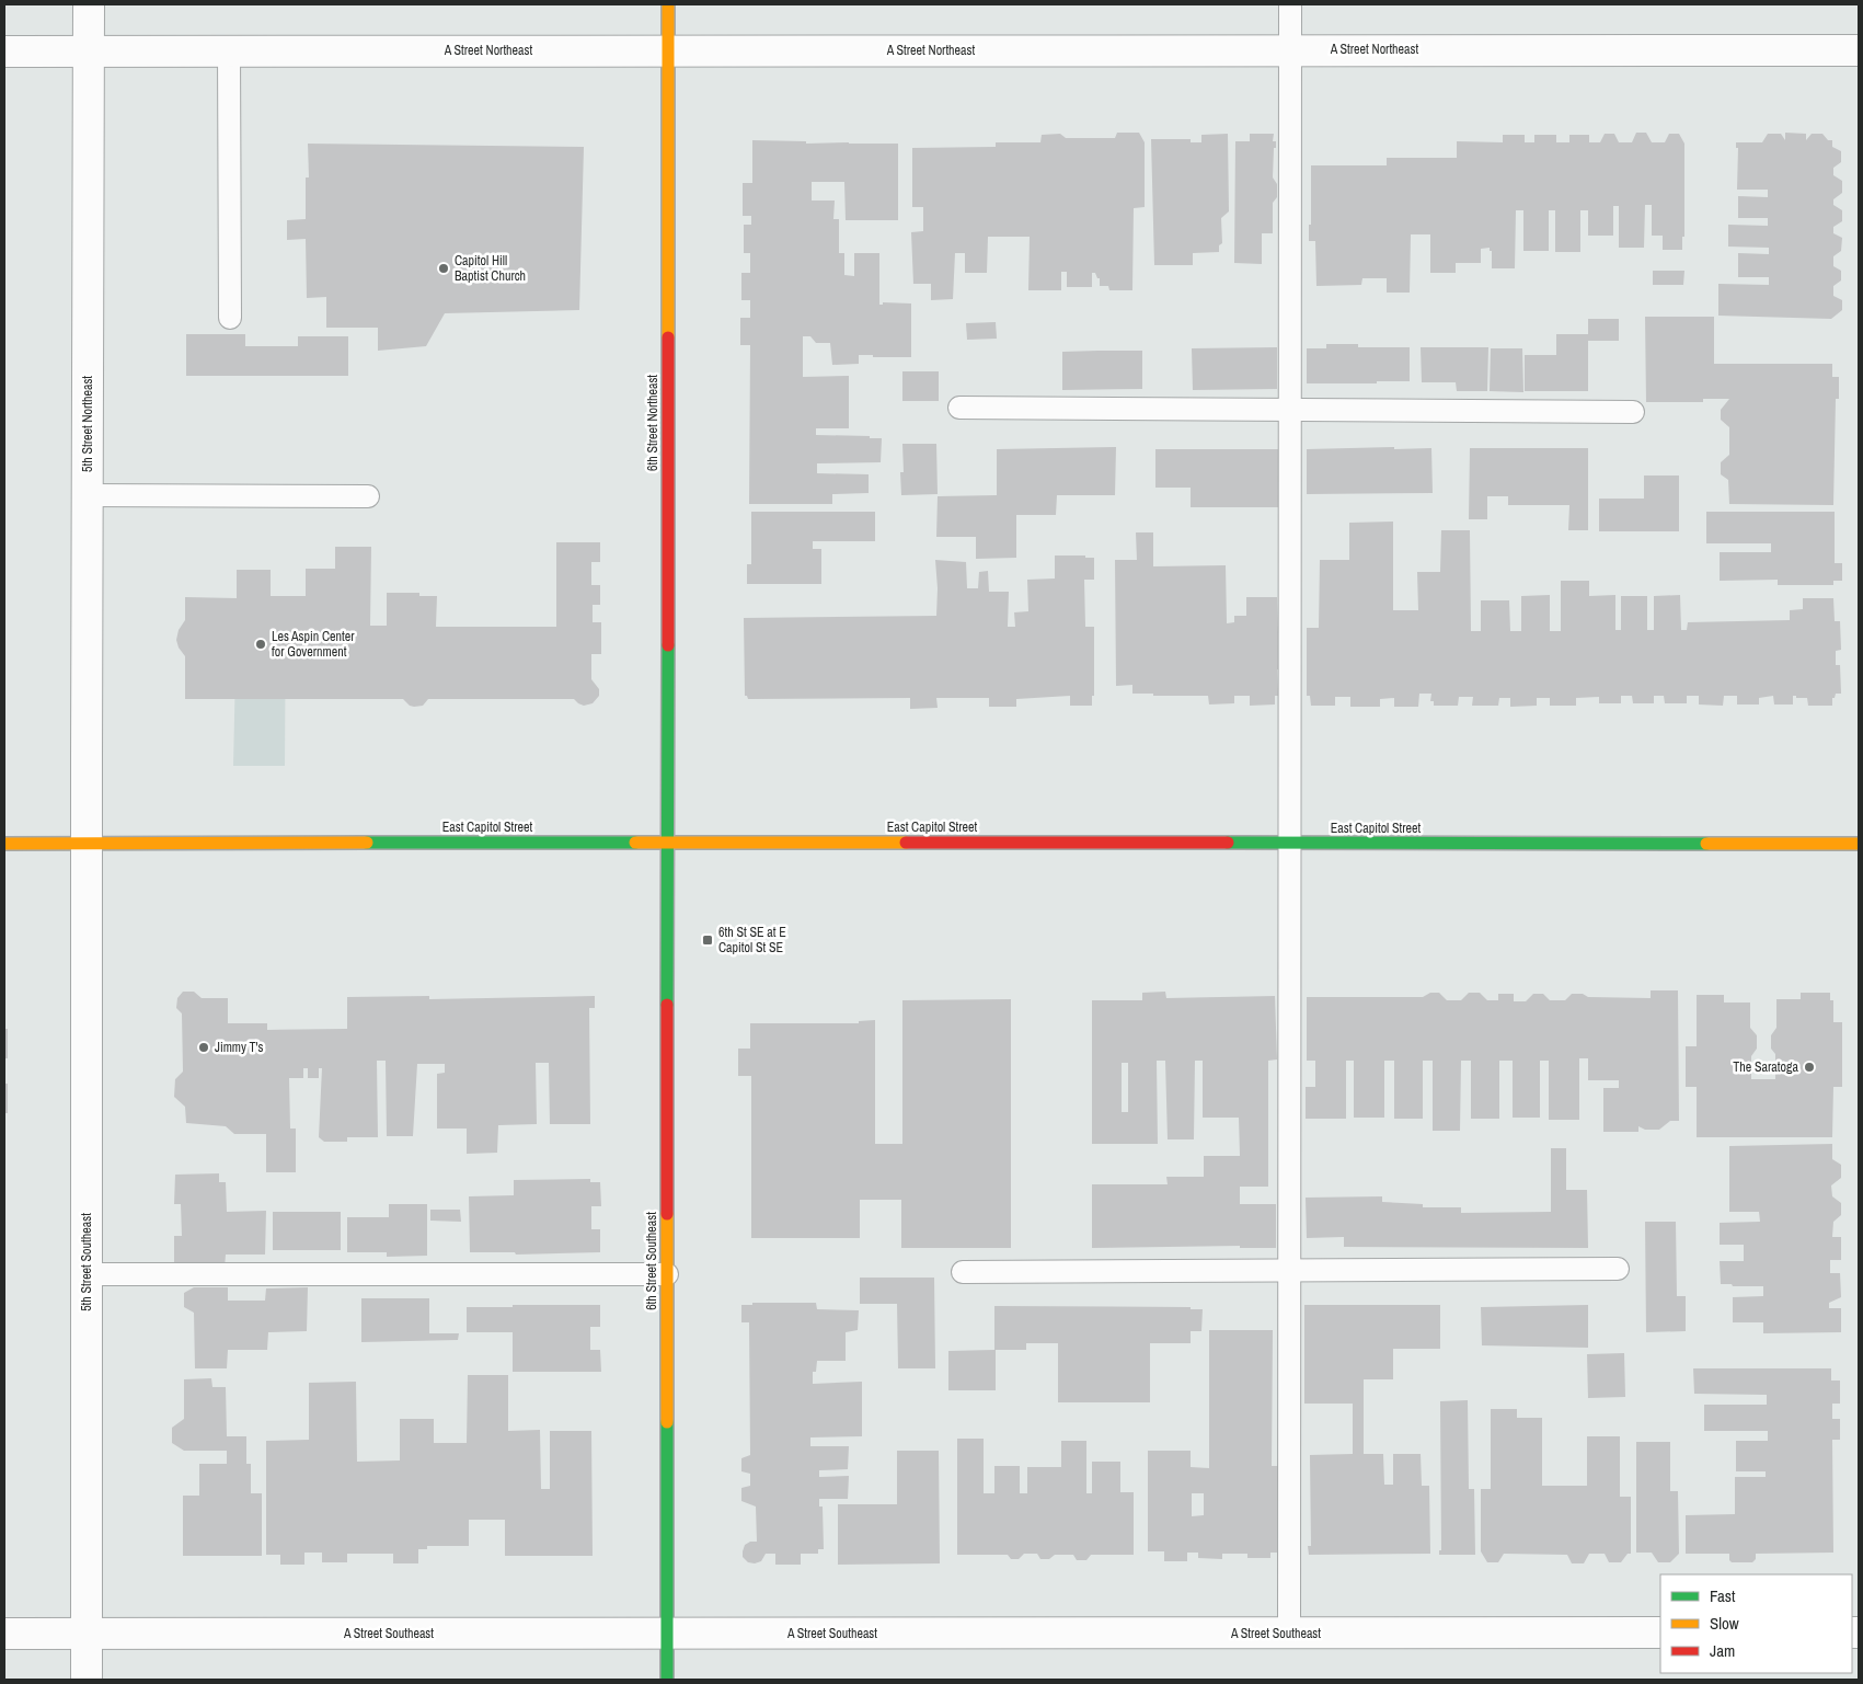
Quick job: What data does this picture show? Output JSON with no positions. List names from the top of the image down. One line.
{"streets":{"main road":["6th Street Northeast","East Capitol Street","6th Street Southeast"],"street":["A Street Northeast","5th Street Northeast","5th Street Southeast","A Street Southeast"]},"crossings":[["A Street Northeast","6th Street Northeast"],["A Street Northeast","5th Street Northeast"],["6th Street Northeast","East Capitol Street"],["6th Street Northeast","6th Street Southeast"],["5th Street Northeast","East Capitol Street"],["5th Street Northeast","5th Street Southeast"],["East Capitol Street","6th Street Southeast"],["East Capitol Street","5th Street Southeast"],["6th Street Southeast","A Street Southeast"],["5th Street Southeast","A Street Southeast"]],"places":{"other":["Capitol Hill Baptist Church","Les Aspin Center for Government","Jimmy T's","The Saratoga"],"transit":["6th St SE at E Capitol St SE"]},"legend":["Fast","Slow","Jam"]}
